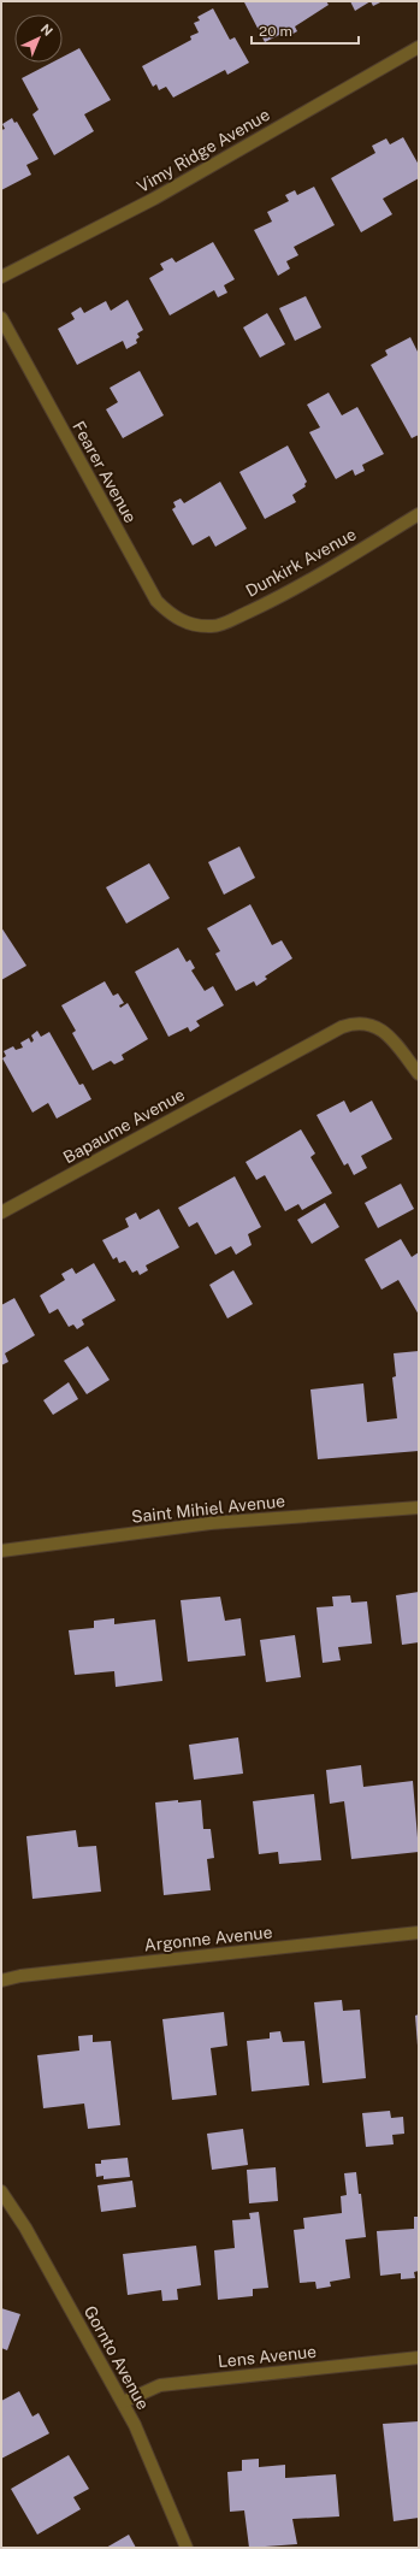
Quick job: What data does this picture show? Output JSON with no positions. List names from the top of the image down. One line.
{"streets":{"street":["Vimy Ridge Avenue","Fearer Avenue","Dunkirk Avenue","Bapaume Avenue","Saint Mihiel Avenue","Argonne Avenue","Lens Avenue","Gornto Avenue"]},"crossings":[["Fearer Avenue","Dunkirk Avenue"],["Lens Avenue","Gornto Avenue"]],"scale_bar":"20 m","north":"top right"}
